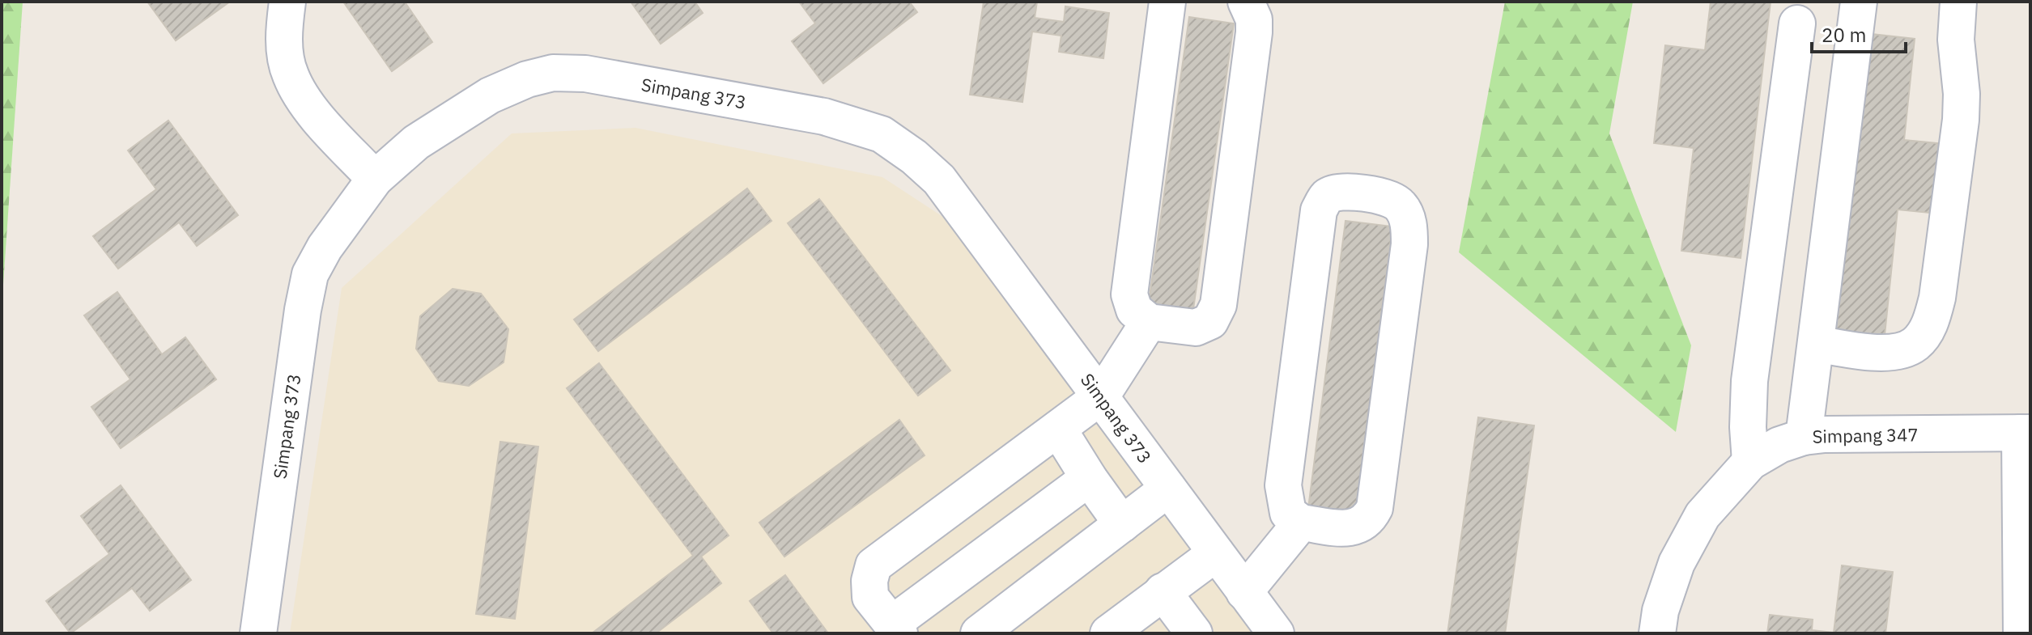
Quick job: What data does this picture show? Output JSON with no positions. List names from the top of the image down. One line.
{"streets":{"street":["Simpang 373","Simpang 347"]},"scale_bar":"20 m"}
